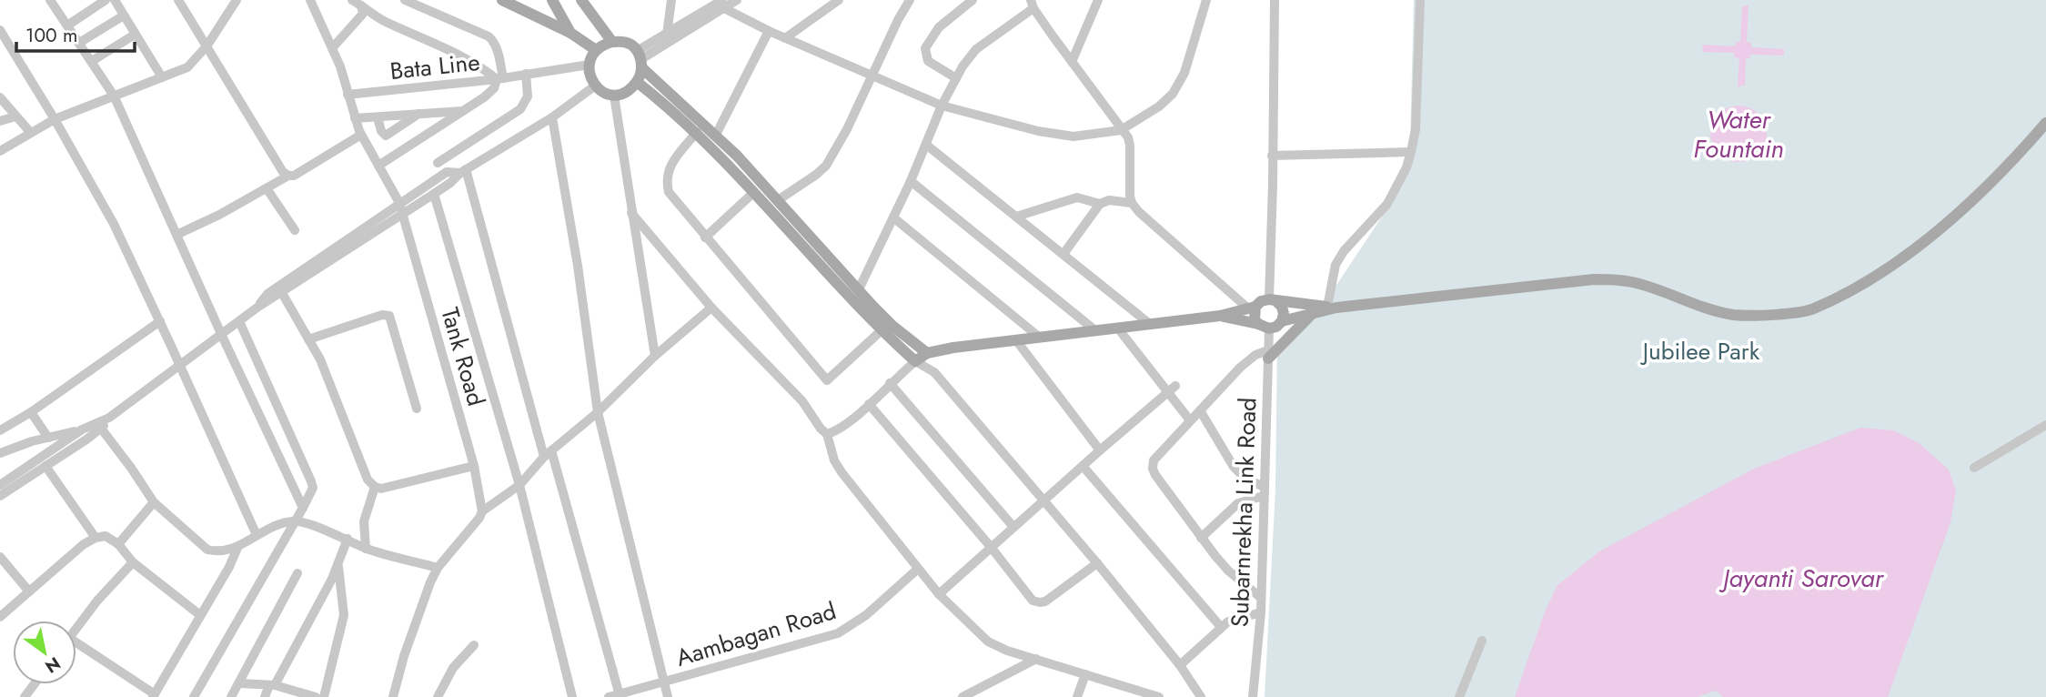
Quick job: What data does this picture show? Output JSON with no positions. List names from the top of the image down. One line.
{"streets":{"street":["Bata Line","Tank Road","Subarnrekha Link Road","Aambagan Road"]},"crossings":[["Bata Line","Tank Road"]],"water":["Water Fountain","Jayanti Sarovar"],"parks":["Jubilee Park"],"scale_bar":"100 m","north":"bottom right"}
